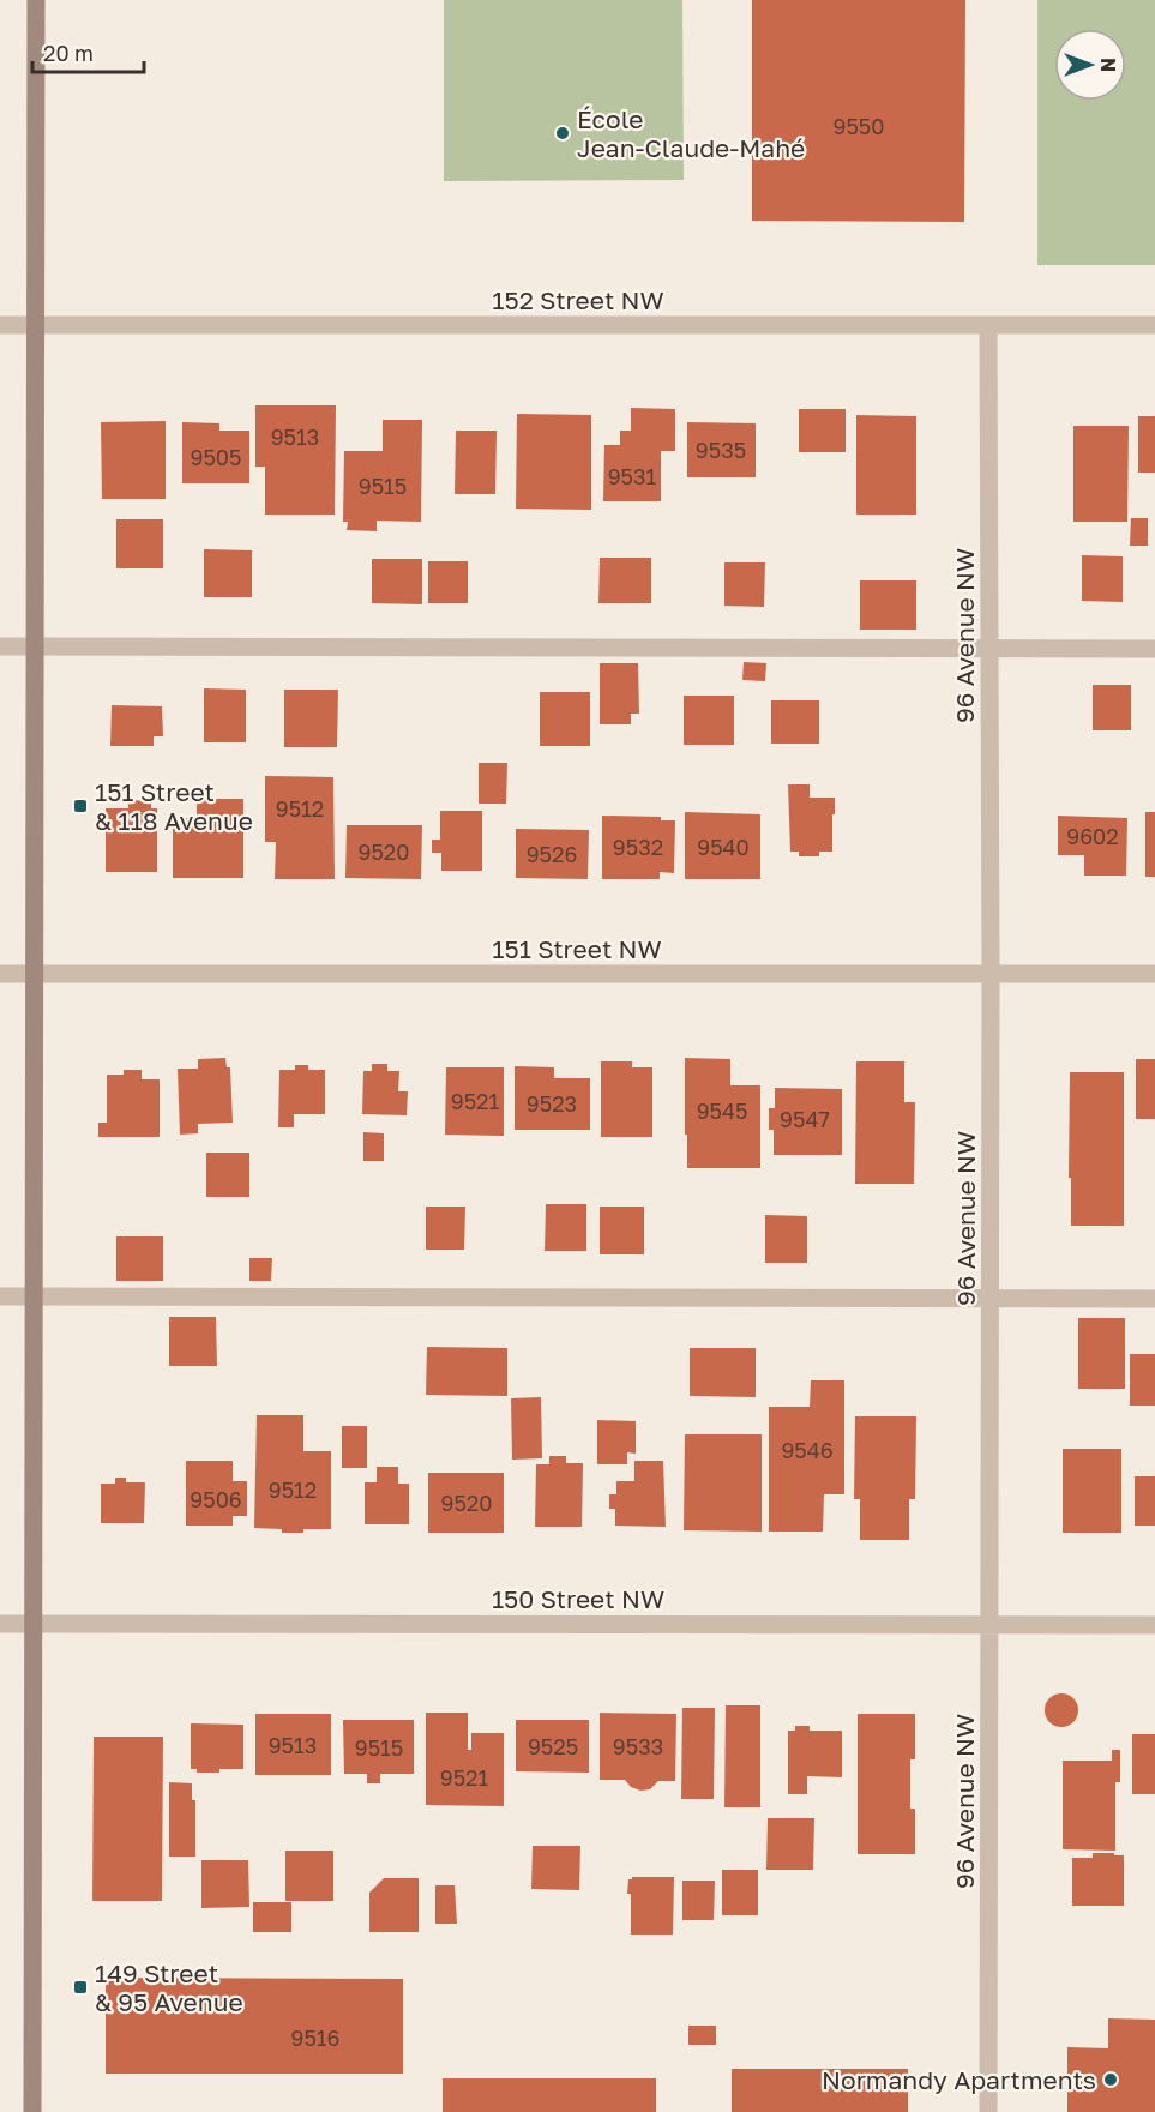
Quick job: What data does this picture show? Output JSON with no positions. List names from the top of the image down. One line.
{"streets":{"street":["152 Street NW","96 Avenue NW","151 Street NW","150 Street NW"]},"crossings":[["152 Street NW","96 Avenue NW"],["96 Avenue NW","151 Street NW"],["96 Avenue NW","150 Street NW"]],"places":{"other":["École Jean-Claude-Mahé","Normandy Apartments"],"transit":["151 Street & 118 Avenue","149 Street & 95 Avenue"]},"house_numbers":["9550","9513","9535","9505","9531","9515","9512","9602","9532","9540","9520","9526","9521","9523","9545","9547","9546","9512","9506","9520","9513","9525","9533","9515","9521","9516"],"scale_bar":"20 m","north":"right"}
